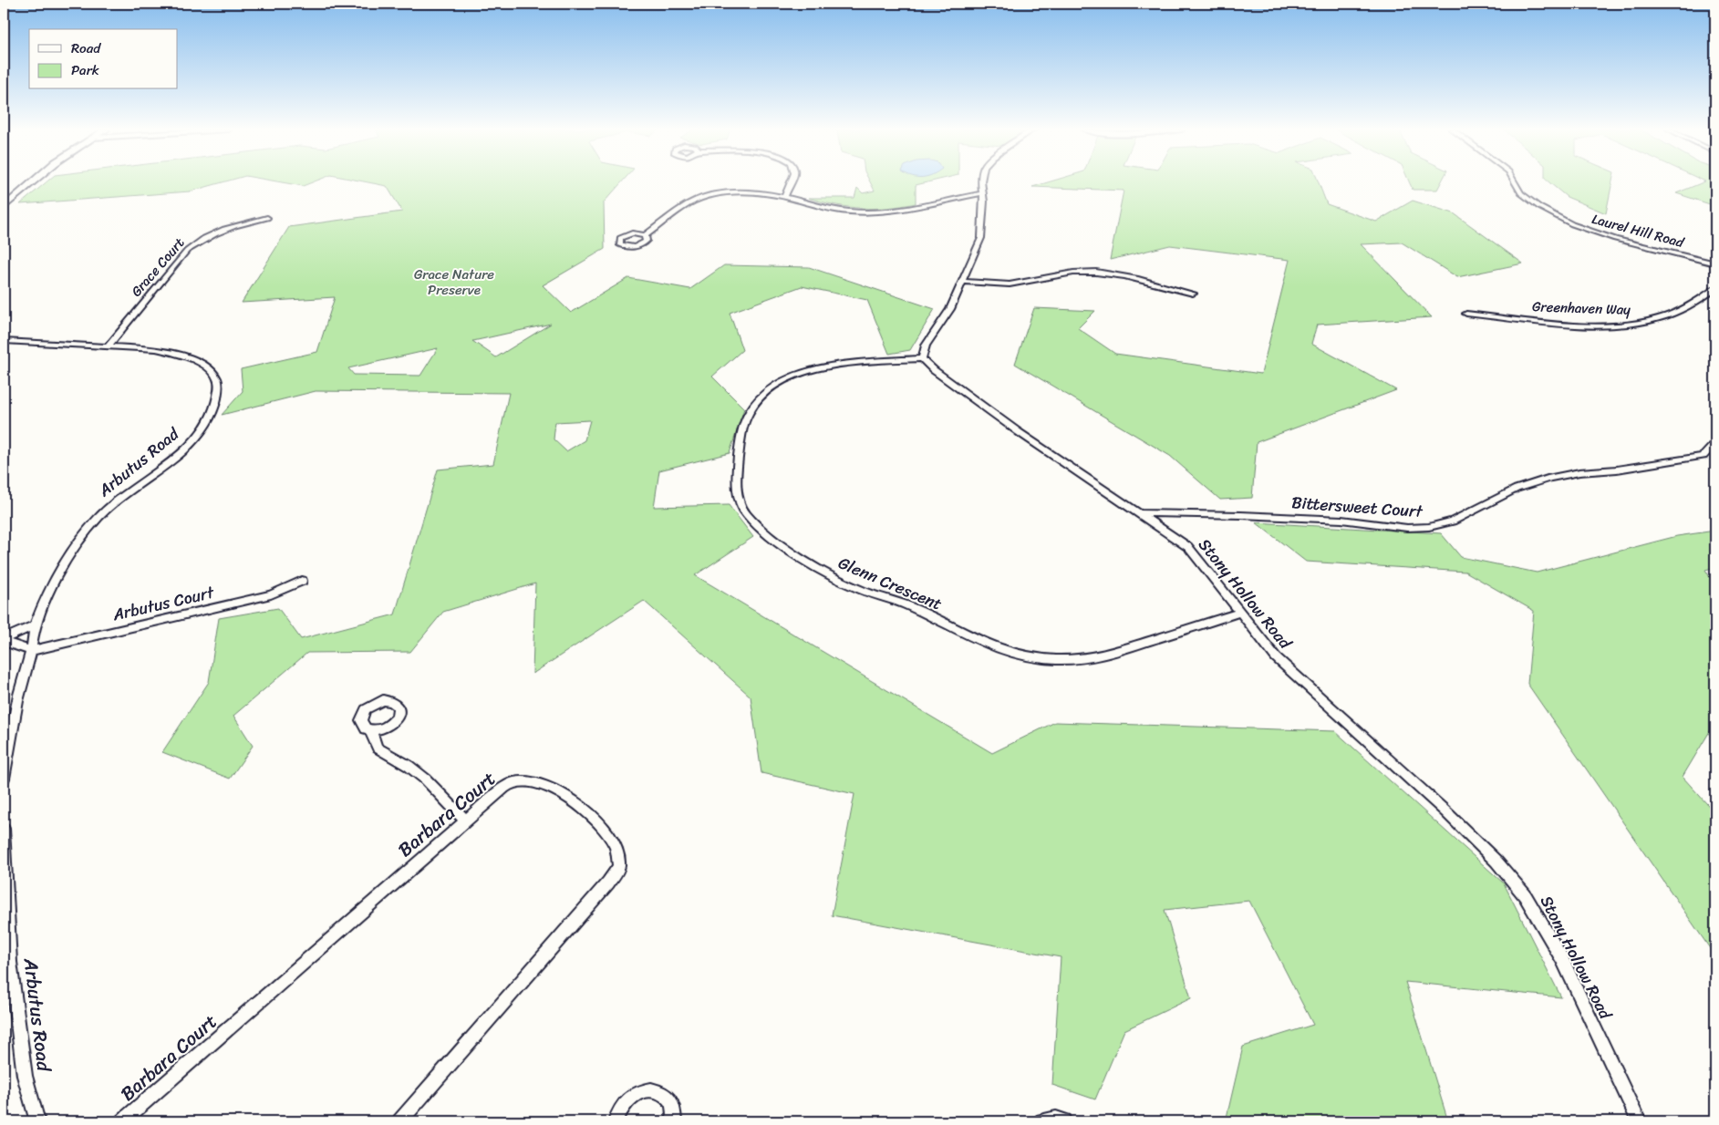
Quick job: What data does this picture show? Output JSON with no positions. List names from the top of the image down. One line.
{"streets":{"street":["Laurel Hill Road","Grace Court","Greenhaven Way","Arbutus Road","Bittersweet Court","Glenn Crescent","Stony Hollow Road","Arbutus Court","Barbara Court"]},"crossings":[["Grace Court","Arbutus Road"],["Arbutus Road","Arbutus Court"],["Bittersweet Court","Stony Hollow Road"],["Glenn Crescent","Stony Hollow Road"]],"parks":["Grace Nature Preserve"],"legend":["Road","Park"]}
